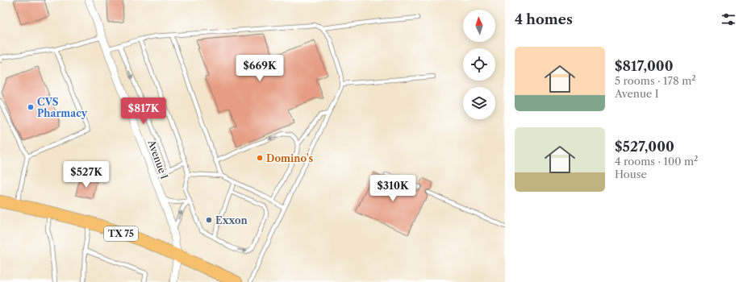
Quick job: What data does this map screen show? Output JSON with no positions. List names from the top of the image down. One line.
{"streets":{"main road":["TX 75"],"street":["Avenue I"]},"crossings":[["Avenue I","TX 75"]],"places":["CVS Pharmacy","Domino's","Exxon"],"north":"top","page":{"heading":"4 homes","list":[{"name":"$817,000","note":"5 rooms · 178 m² · Avenue I"},{"name":"$527,000","note":"4 rooms · 100 m² · House"}],"price":["$669K","$817K","$527K","$310K"]}}
